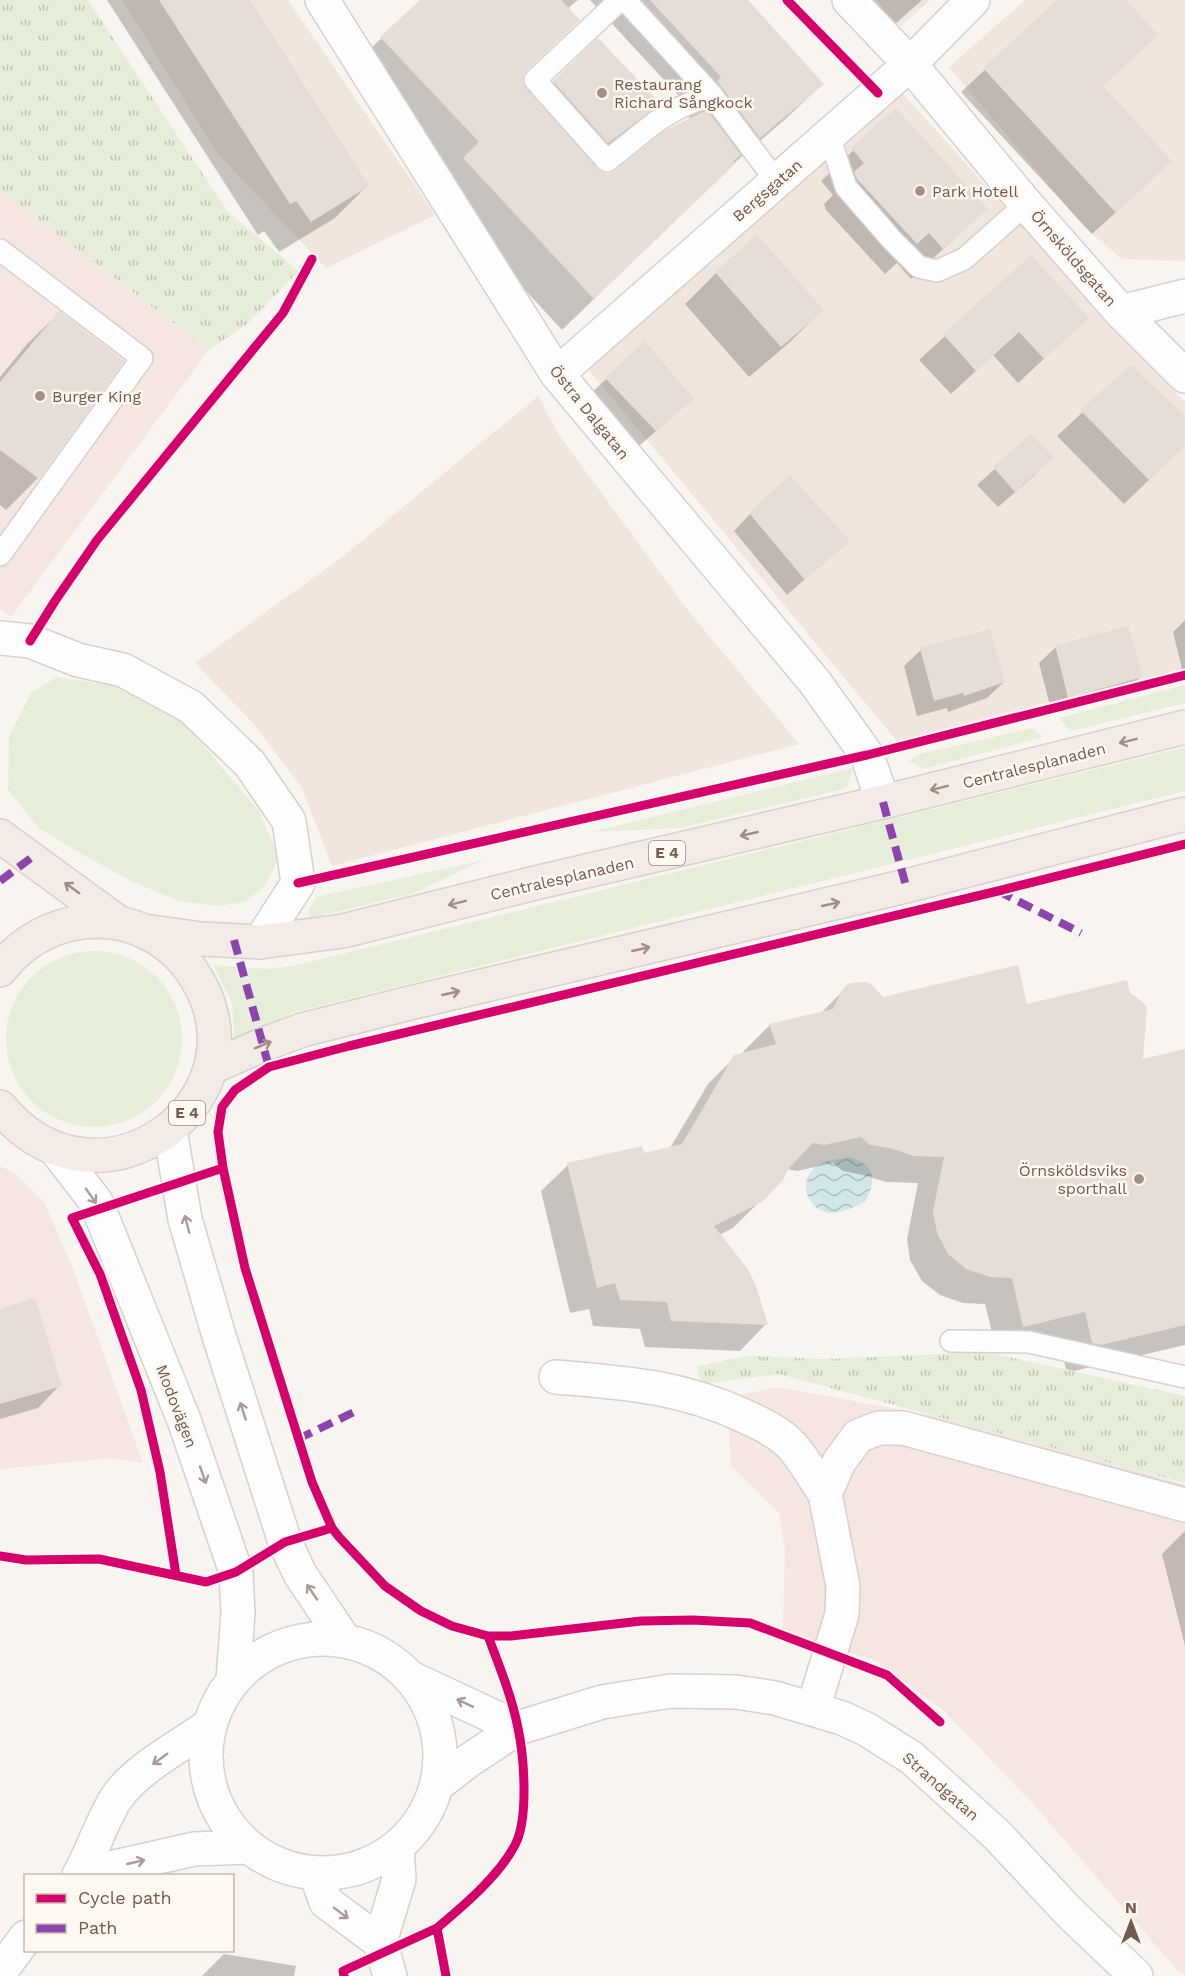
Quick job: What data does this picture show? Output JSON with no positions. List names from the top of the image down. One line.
{"streets":{"highway":["Centralesplanaden","E 4"],"street":["Bergsgatan","Örnsköldsgatan","Östra Dalgatan","Modovägen","Strandgatan"]},"crossings":[["Bergsgatan","Örnsköldsgatan"],["Bergsgatan","Östra Dalgatan"],["Östra Dalgatan","Centralesplanaden"],["Centralesplanaden","E 4"],["E 4","Modovägen"]],"places":["Restaurang Richard Sångkock","Park Hotell","Burger King","Örnsköldsviks sporthall"],"legend":["Cycle path","Path"],"north":"top"}
